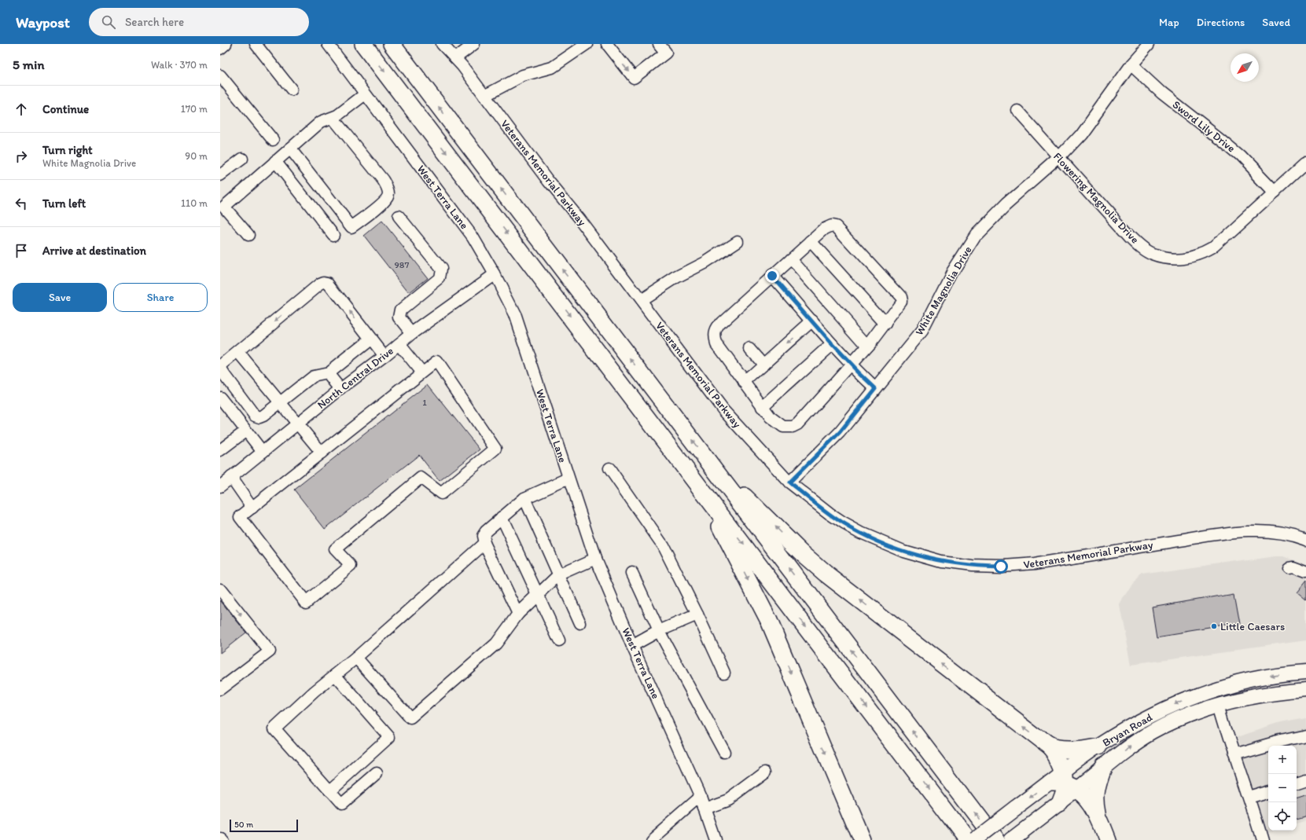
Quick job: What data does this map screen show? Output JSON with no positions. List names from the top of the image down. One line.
{"streets":{"main road":["Bryan Road"],"street":["Sword Lily Drive","Veterans Memorial Parkway","West Terra Lane","Flowering Magnolia Drive","White Magnolia Drive","North Central Drive"]},"crossings":[["Sword Lily Drive","Flowering Magnolia Drive"],["Sword Lily Drive","White Magnolia Drive"],["Veterans Memorial Parkway","White Magnolia Drive"],["West Terra Lane","North Central Drive"],["Flowering Magnolia Drive","White Magnolia Drive"]],"places":["Little Caesars"],"house_numbers":["987","1"],"scale_bar":"50 m","north":"bottom left","page":{"header":"Waypost","search":"Search here","nav":["Map","Directions","Saved"],"heading":["5 min","Walk · 370 m"],"list":[["Continue","170 m"],["Turn right","White Magnolia Drive","90 m"],["Turn left","110 m"],"Arrive at destination"],"buttons":["Save","Share"],"map_buttons":["+","−"],"scale":"50 m"}}
